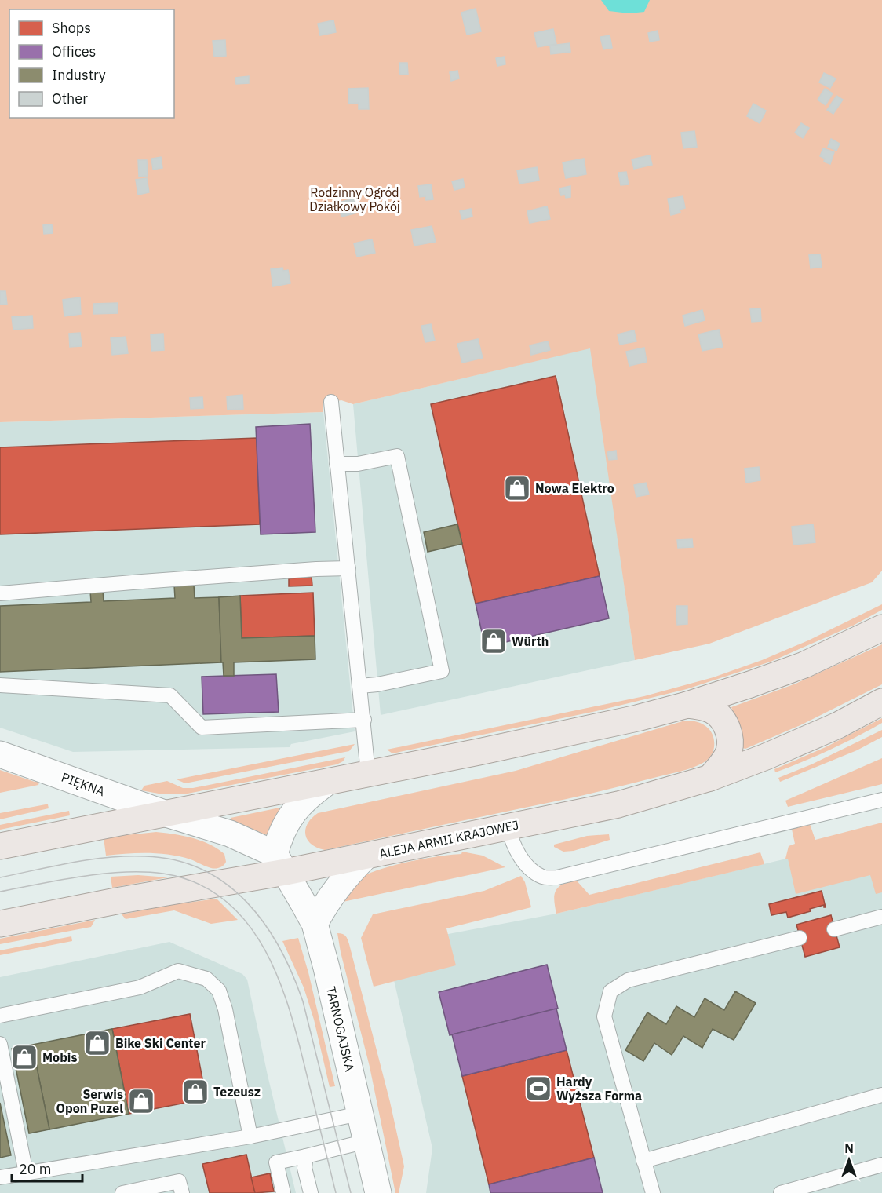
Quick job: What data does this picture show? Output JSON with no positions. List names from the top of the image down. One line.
{"streets":{"main road":["ALEJA ARMII KRAJOWEJ"],"street":["PIĘKNA","TARNOGAJSKA"]},"crossings":[["PIĘKNA","ALEJA ARMII KRAJOWEJ"],["PIĘKNA","TARNOGAJSKA"],["ALEJA ARMII KRAJOWEJ","TARNOGAJSKA"]],"parks":["Rodzinny Ogród Działkowy Pokój"],"places":{"shop":["Nowa Elektro","Würth","Bike Ski Center","Mobis","Tezeusz","Serwis Opon Puzel"],"sports":["Hardy Wyższa Forma"]},"legend":["Shops","Offices","Industry","Other"],"scale_bar":"20 m","north":"top"}
